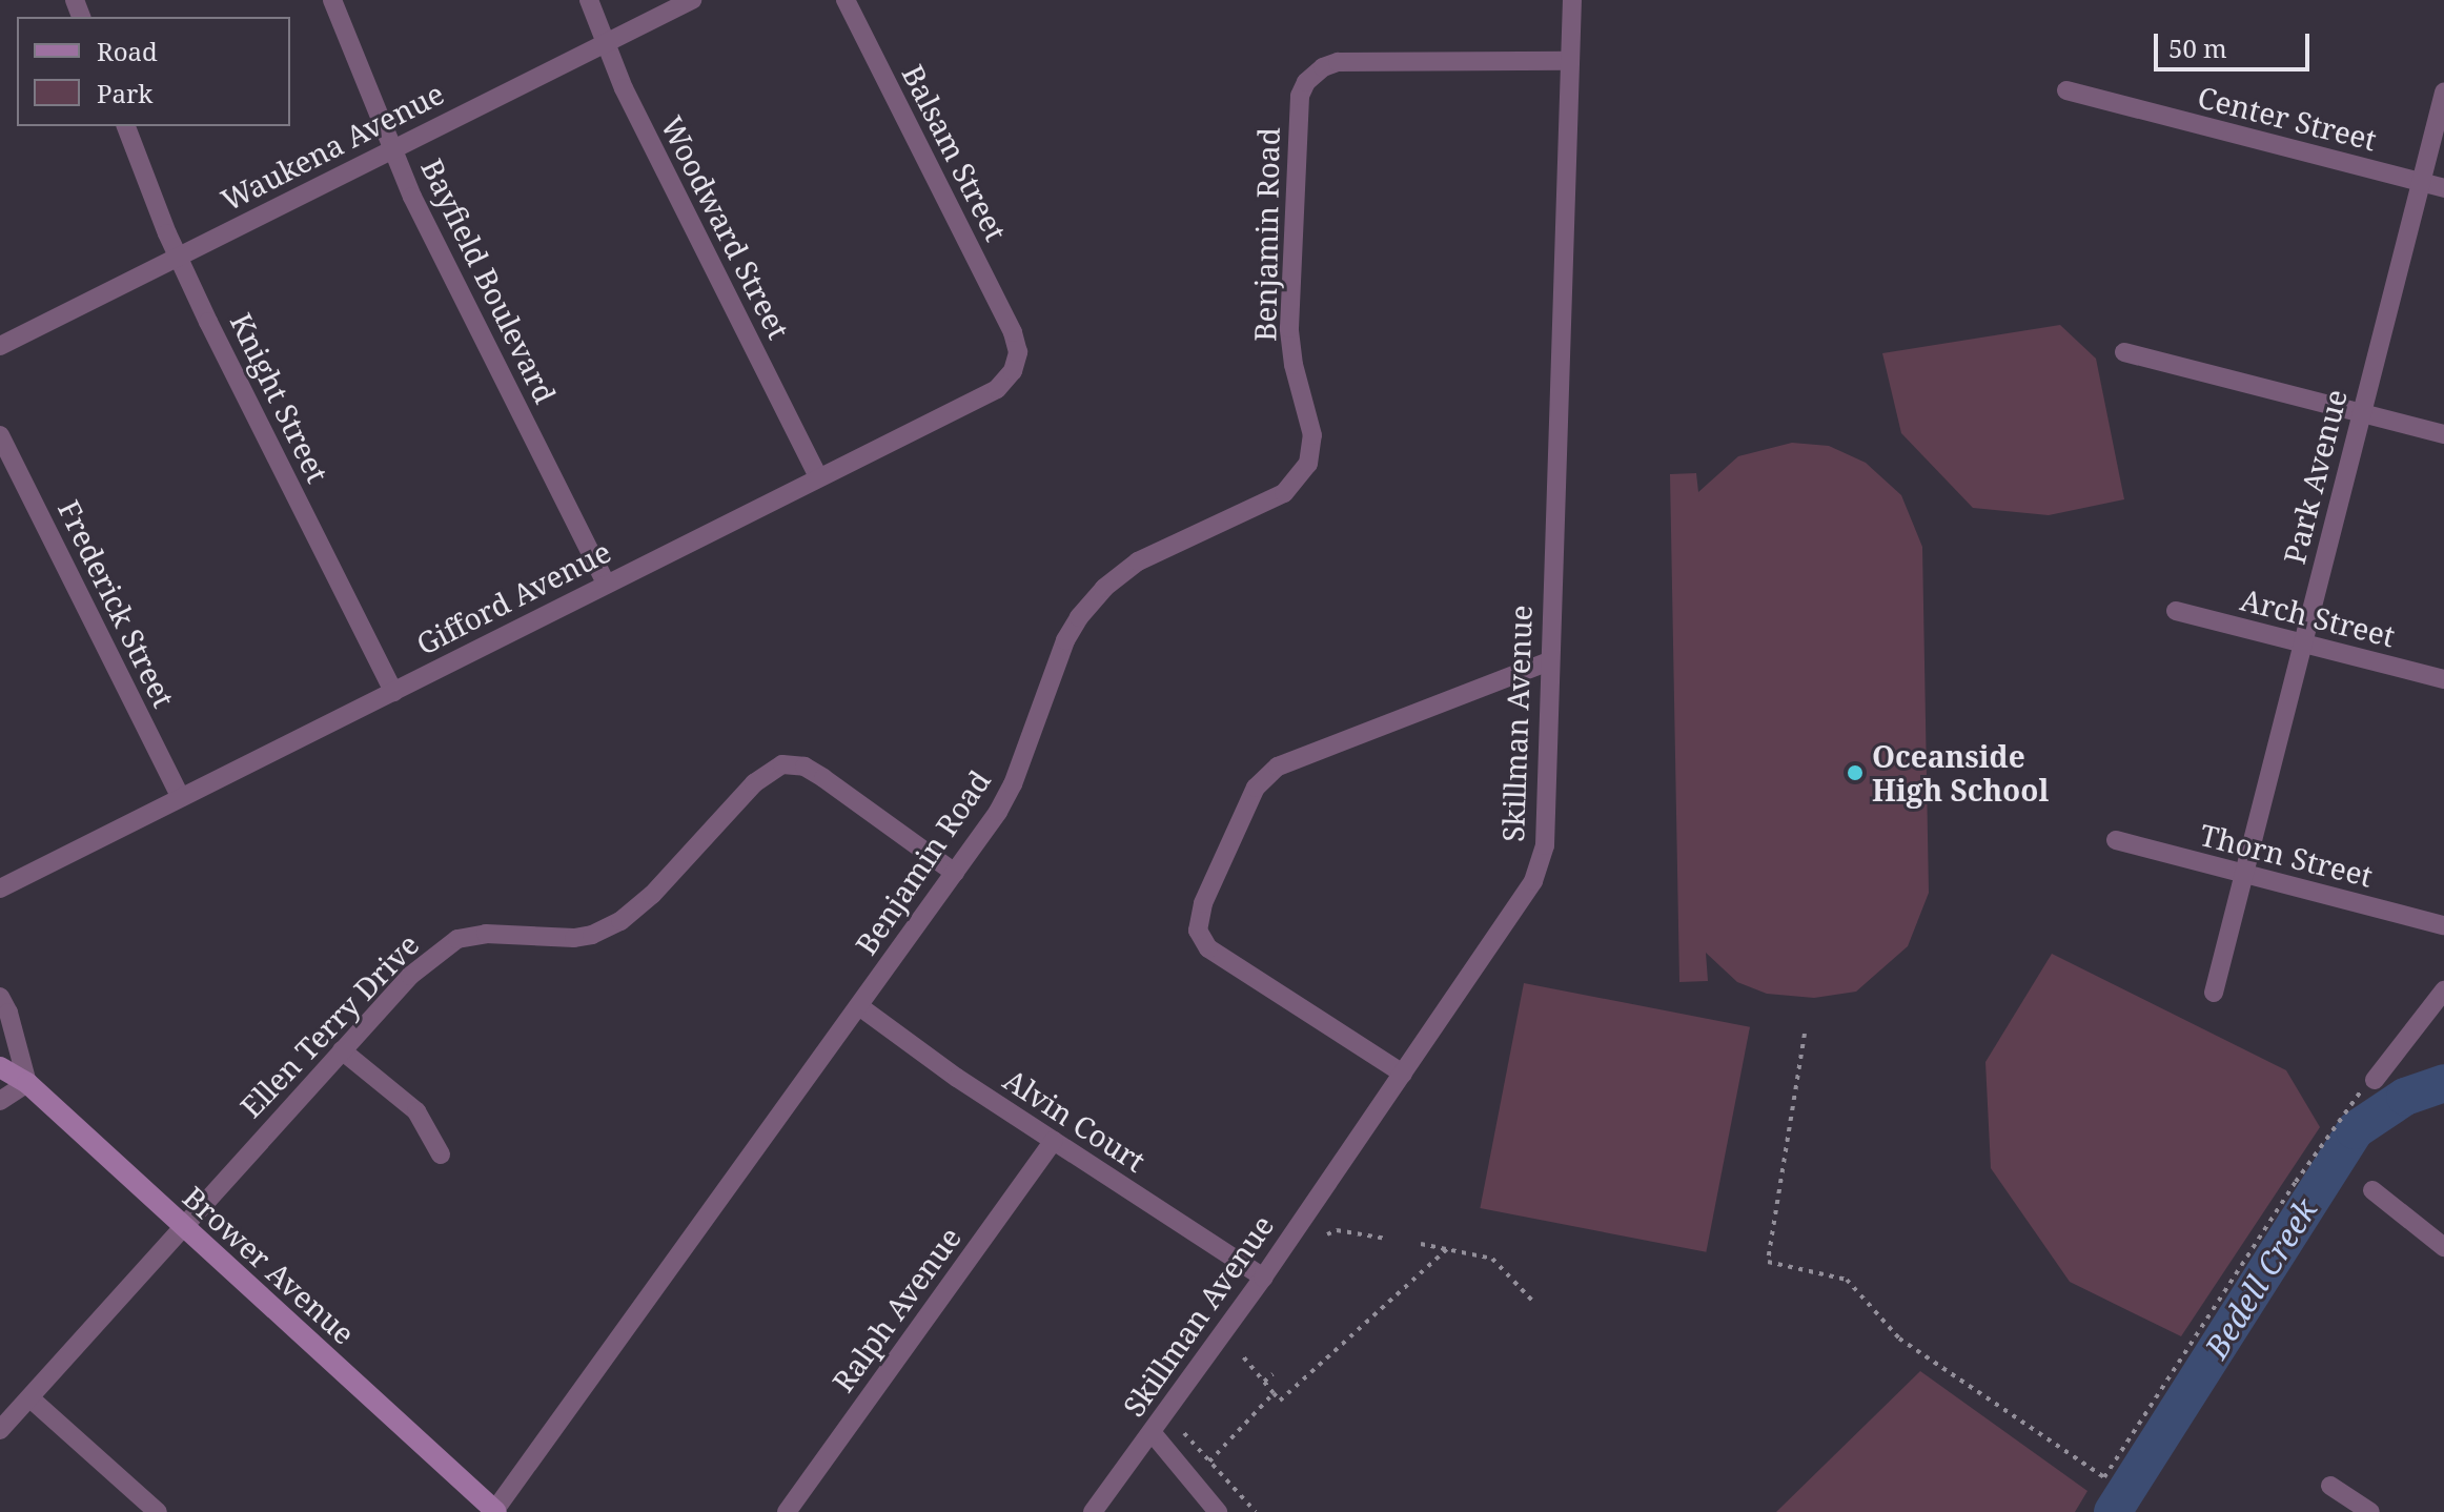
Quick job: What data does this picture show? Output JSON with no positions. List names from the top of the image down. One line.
{"streets":{"main road":["Brower Avenue"],"street":["Center Street","Waukena Avenue","Balsam Street","Woodward Street","Benjamin Road","Bayfield Boulevard","Knight Street","Park Avenue","Gifford Avenue","Frederick Street","Arch Street","Skillman Avenue","Thorn Street","Ellen Terry Drive","Alvin Court","Ralph Avenue"]},"crossings":[["Center Street","Park Avenue"],["Waukena Avenue","Woodward Street"],["Waukena Avenue","Bayfield Boulevard"],["Waukena Avenue","Knight Street"],["Balsam Street","Gifford Avenue"],["Woodward Street","Gifford Avenue"],["Benjamin Road","Skillman Avenue"],["Benjamin Road","Ellen Terry Drive"],["Benjamin Road","Alvin Court"],["Benjamin Road","Brower Avenue"],["Bayfield Boulevard","Gifford Avenue"],["Knight Street","Gifford Avenue"],["Park Avenue","Arch Street"],["Park Avenue","Thorn Street"],["Gifford Avenue","Frederick Street"],["Skillman Avenue","Alvin Court"],["Ellen Terry Drive","Brower Avenue"],["Alvin Court","Ralph Avenue"]],"water":["Bedell Creek"],"places":["Oceanside High School"],"legend":["Road","Park"],"scale_bar":"50 m"}
